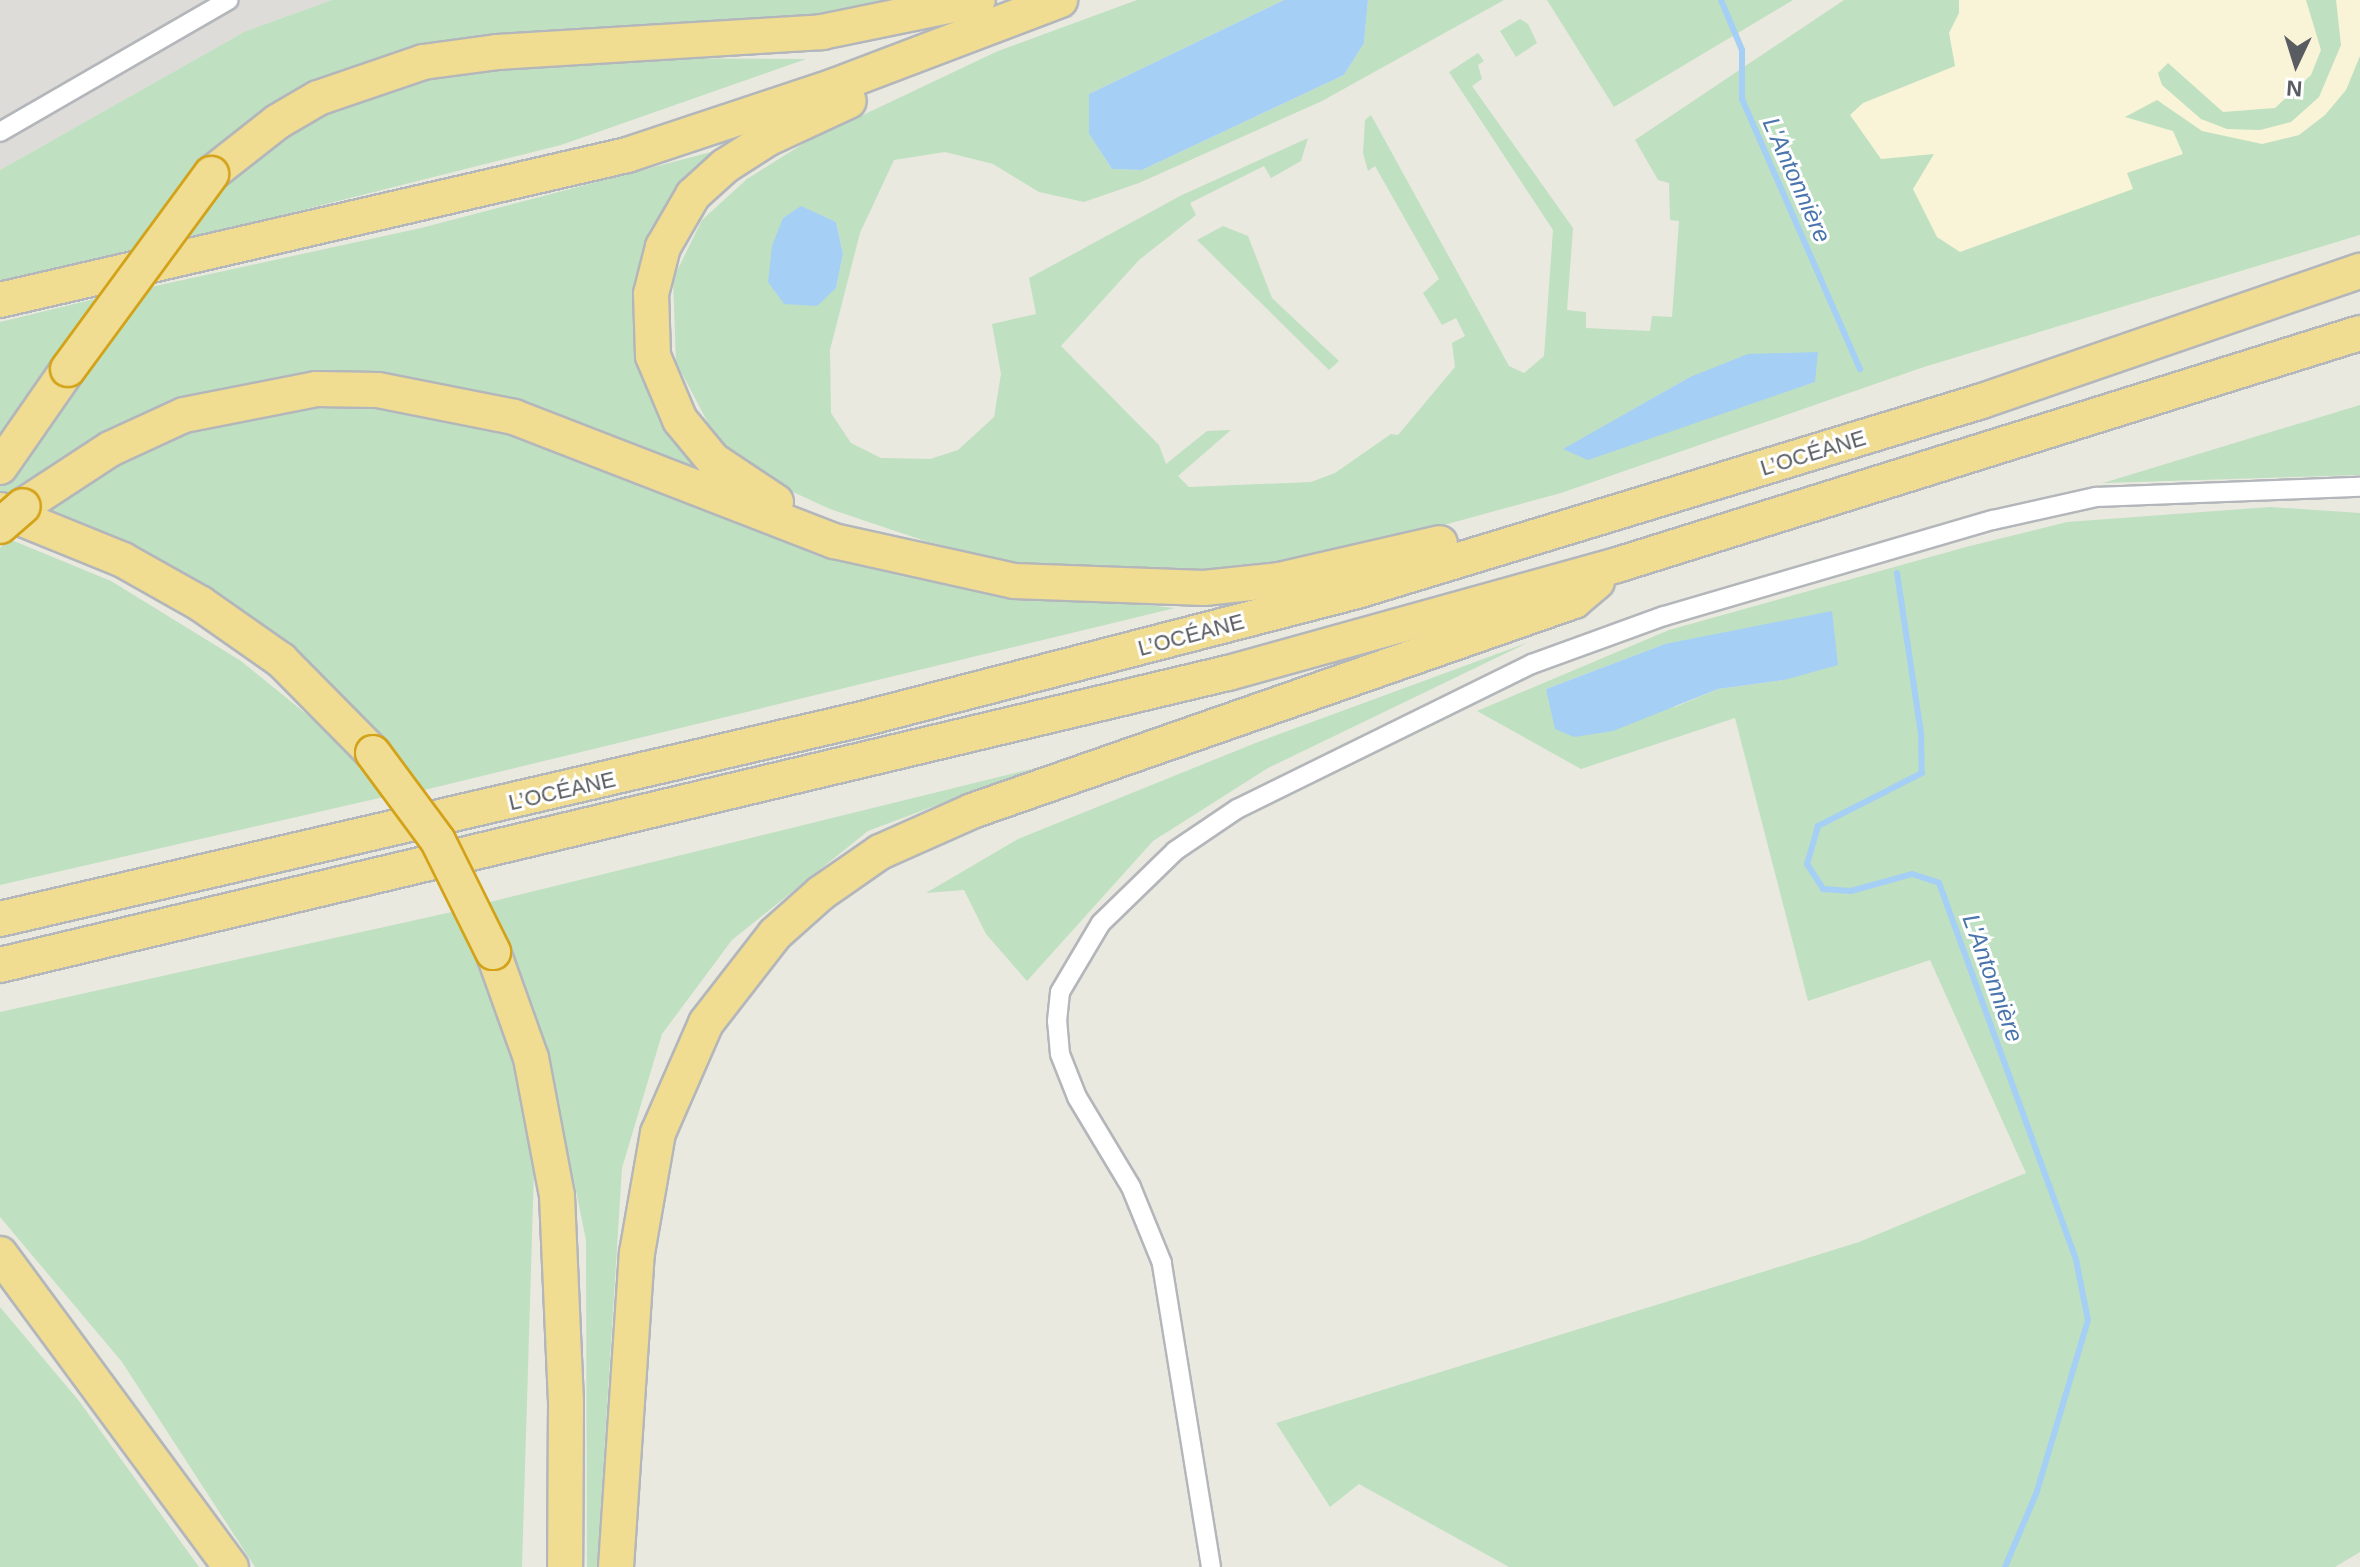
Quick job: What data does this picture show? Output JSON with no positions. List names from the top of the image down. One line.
{"streets":{"highway":["L’OCÉANE"]},"water":["L'Antonnière"],"north":"bottom"}
